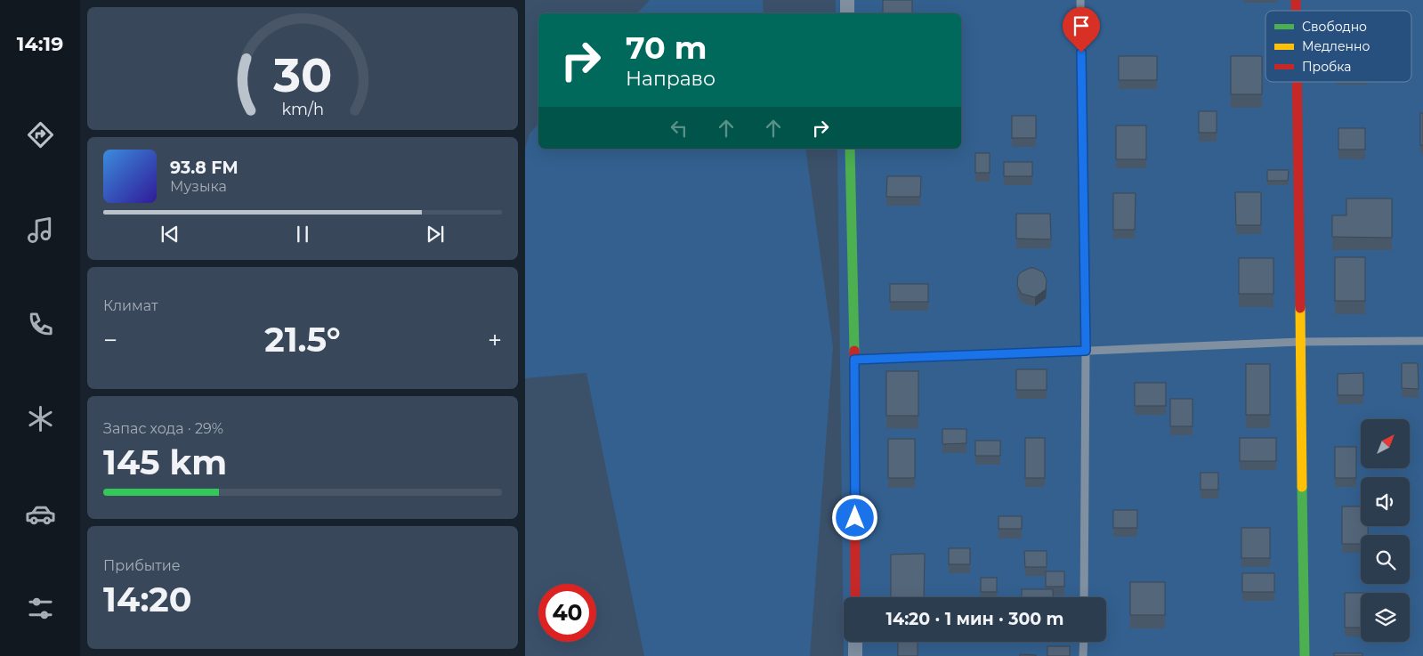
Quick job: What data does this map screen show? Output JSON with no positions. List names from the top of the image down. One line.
{"legend":["Свободно","Медленно","Пробка"],"north":"top right","page":{"tabs":"14:19","turn":["70 m","Направо"],"song":["93.8 FM","Музыка"],"tile":["Климат",["Запас хода · 29%","145 km"],["Прибытие","14:20"]],"heat":["−","21.5°","+"],"limit":"40","trip":"14:20 · 1 мин · 300 m","gauge":["30","km/h"]}}
